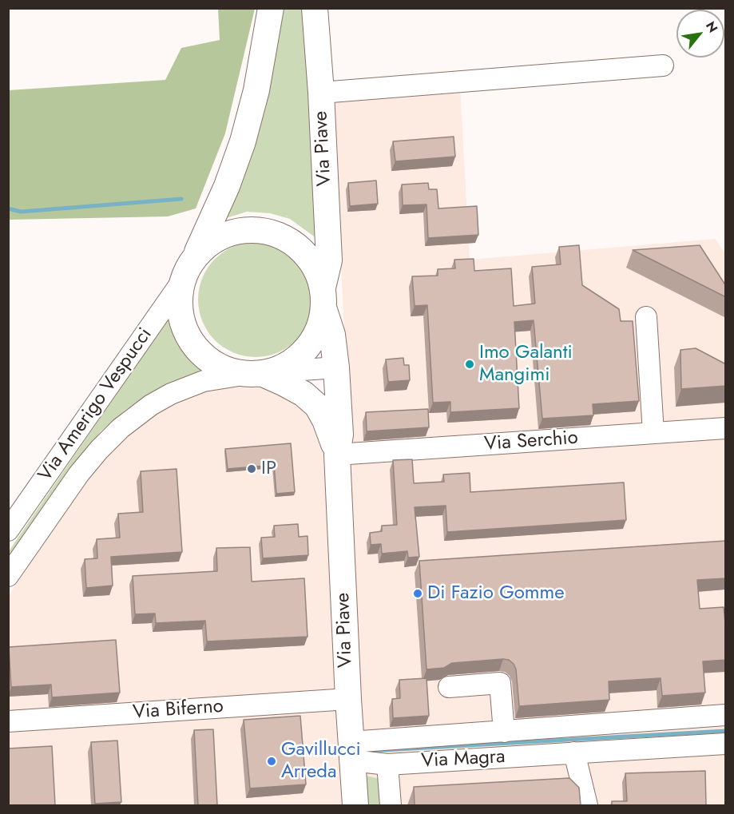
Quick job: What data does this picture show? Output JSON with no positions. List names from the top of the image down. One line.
{"streets":{"main road":["Via Piave"],"street":["Via Amerigo Vespucci","Via Serchio","Via Biferno","Via Magra"]},"crossings":[["Via Piave","Via Amerigo Vespucci"],["Via Piave","Via Serchio"],["Via Piave","Via Biferno"],["Via Piave","Via Magra"]],"places":["Imo Galanti Mangimi","IP","Di Fazio Gomme","Gavillucci Arreda"],"north":"top right"}
